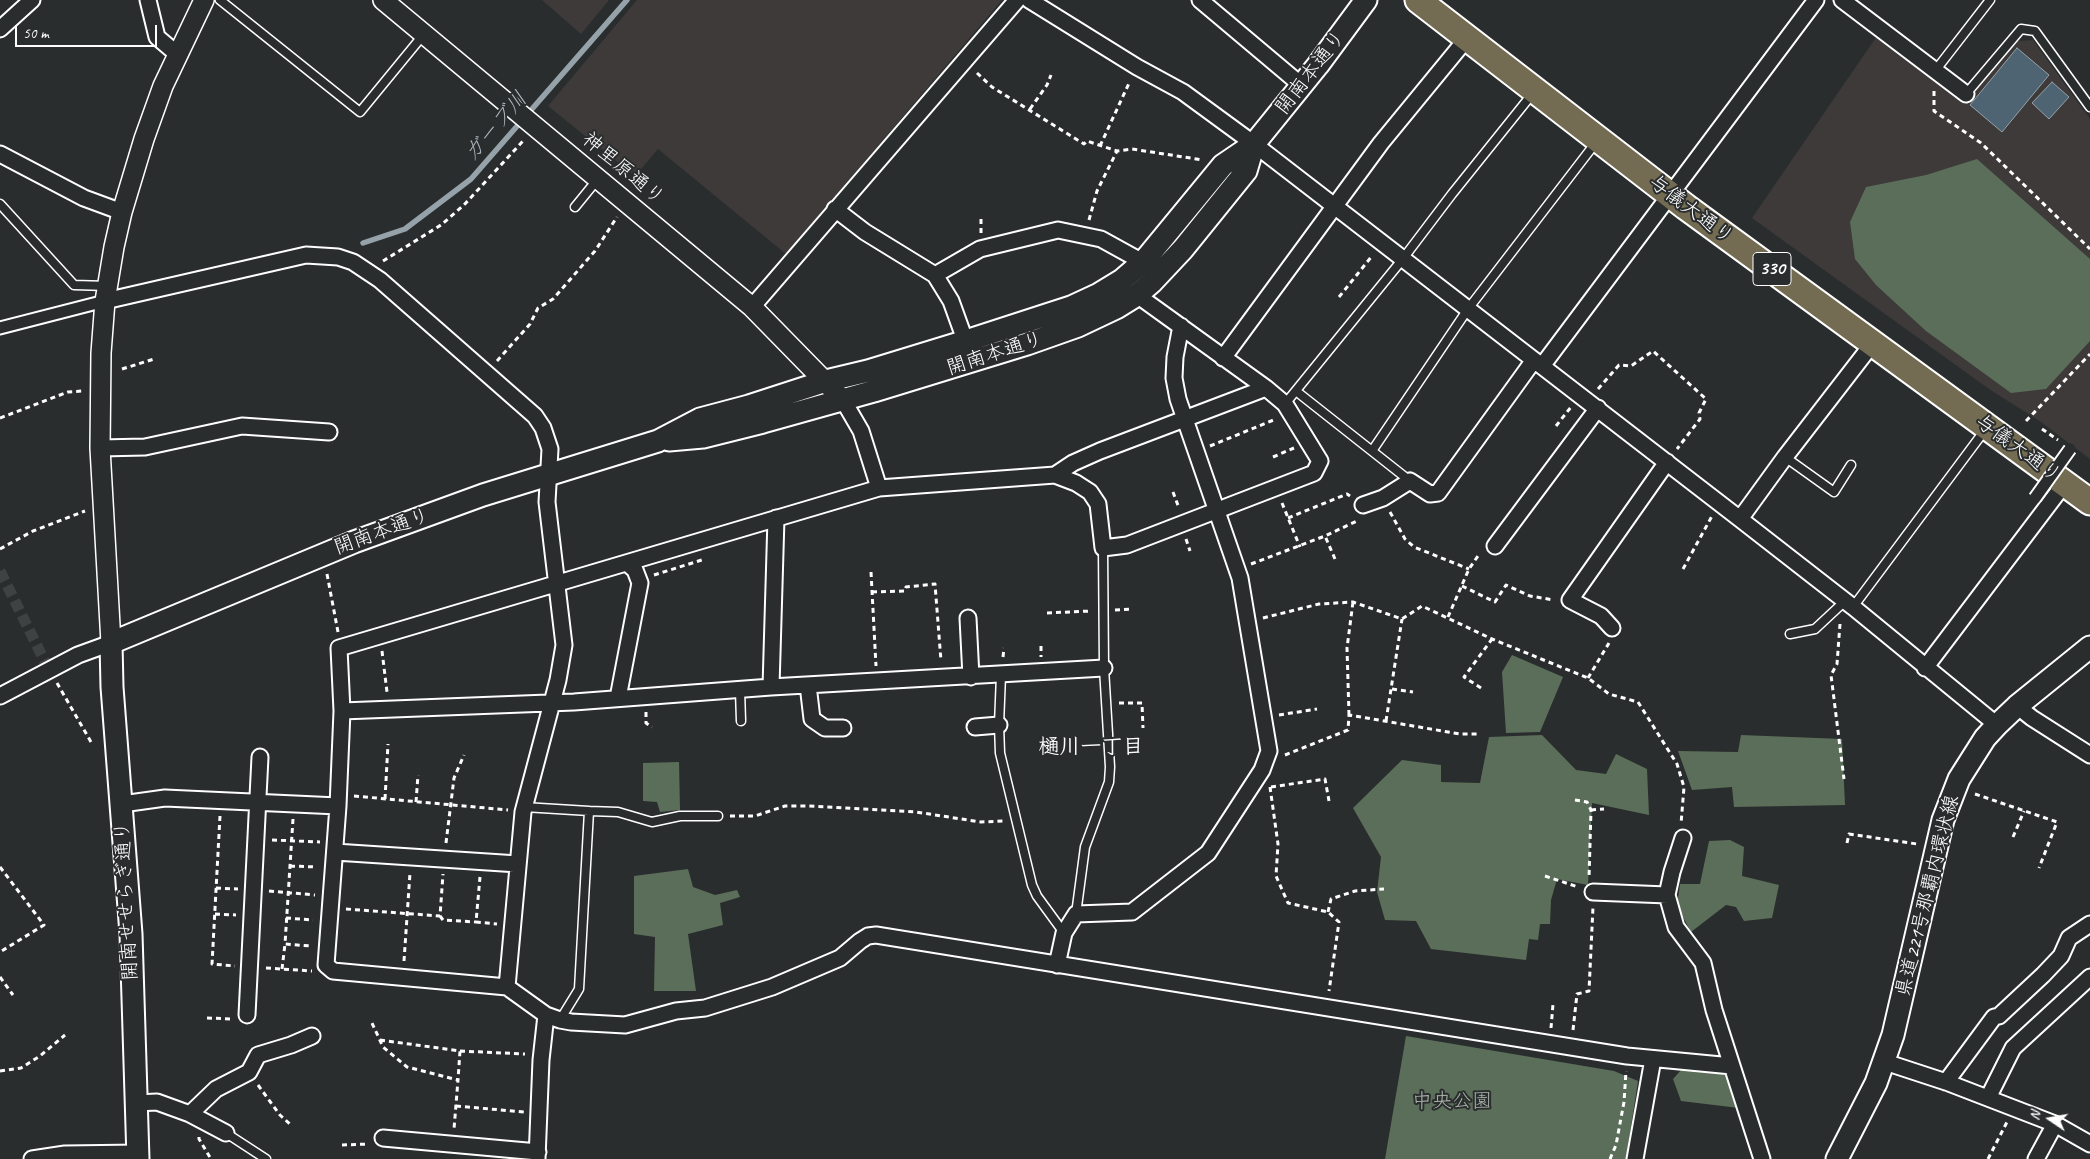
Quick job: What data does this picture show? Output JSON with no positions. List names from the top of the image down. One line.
{"streets":{"highway":["与儀大通り","330"],"main road":["開南本通り","県道221号那覇内環状線","開南せせらぎ通り"],"street":["神里原通り"]},"crossings":[["開南本通り","神里原通り"],["開南本通り","開南せせらぎ通り"]],"districts":["樋川一丁目"],"water":["ガーブ川"],"parks":["中央公園"],"scale_bar":"50 m","north":"left"}
